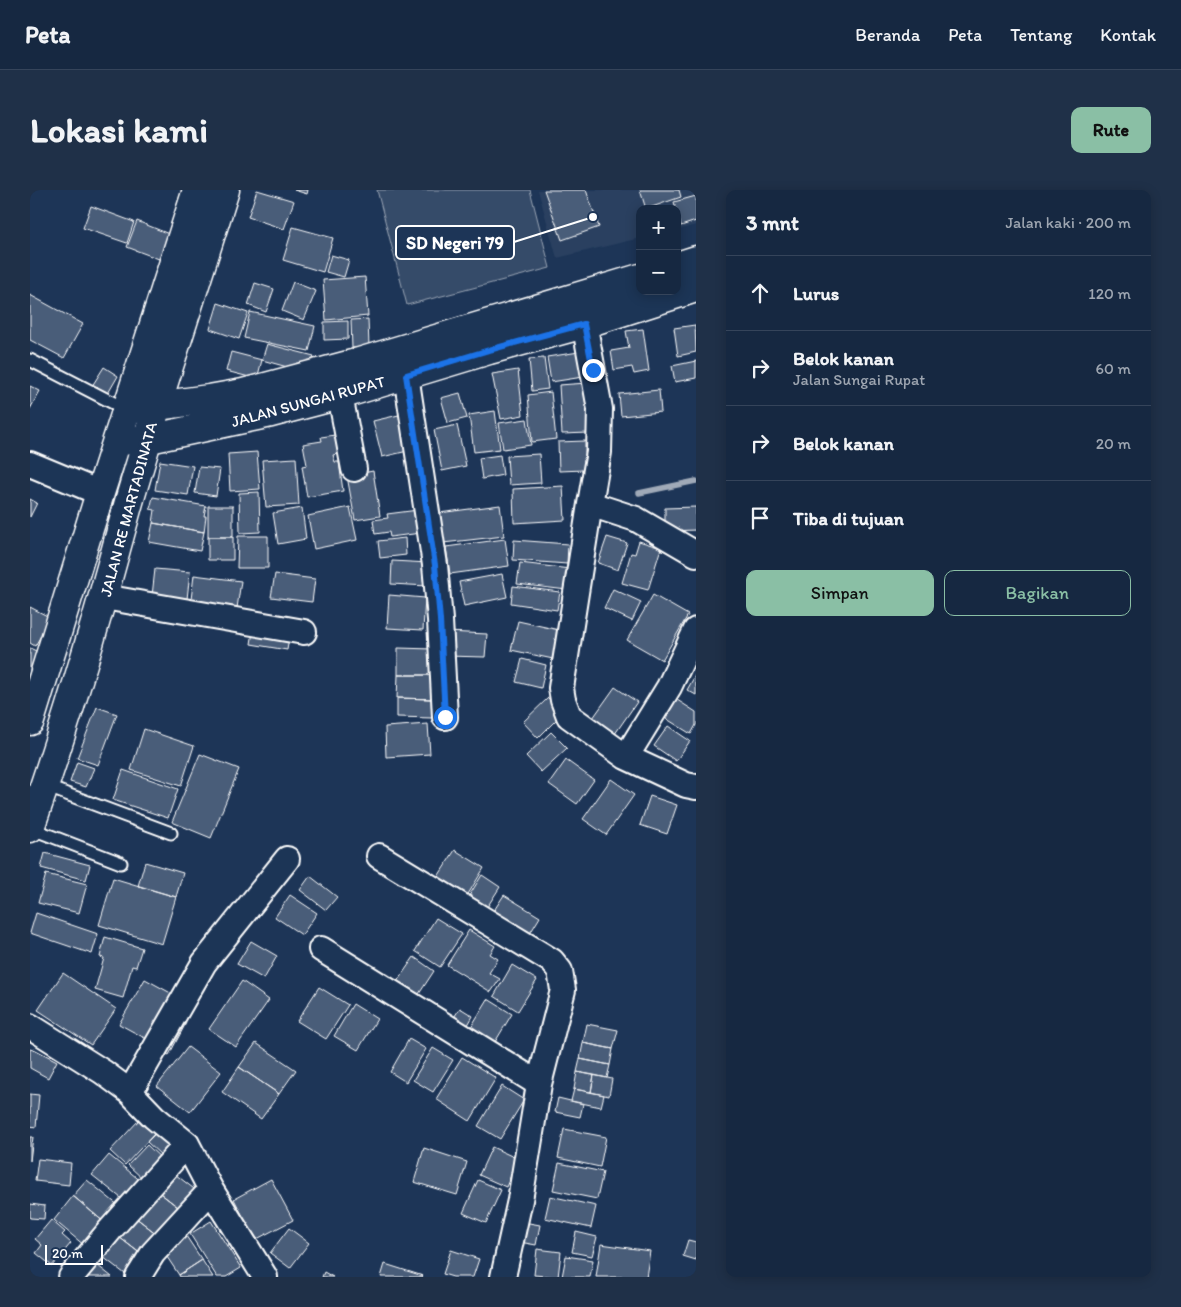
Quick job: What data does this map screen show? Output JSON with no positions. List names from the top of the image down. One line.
{"streets":{"main road":["JALAN SUNGAI RUPAT","JALAN RE MARTADINATA"]},"crossings":[["JALAN SUNGAI RUPAT","JALAN RE MARTADINATA"]],"places":["SD Negeri 79"],"scale_bar":"20 m","page":{"header":"Peta","nav":["Beranda","Peta","Tentang","Kontak"],"buttons":["Rute",["Simpan","Bagikan"]],"title":"Lokasi kami","heading":["3 mnt","Jalan kaki · 200 m"],"map_buttons":["+","−"],"list":[["Lurus","120 m"],["Belok kanan","Jalan Sungai Rupat","60 m"],["Belok kanan","20 m"],"Tiba di tujuan"],"scale":"20 m"}}
